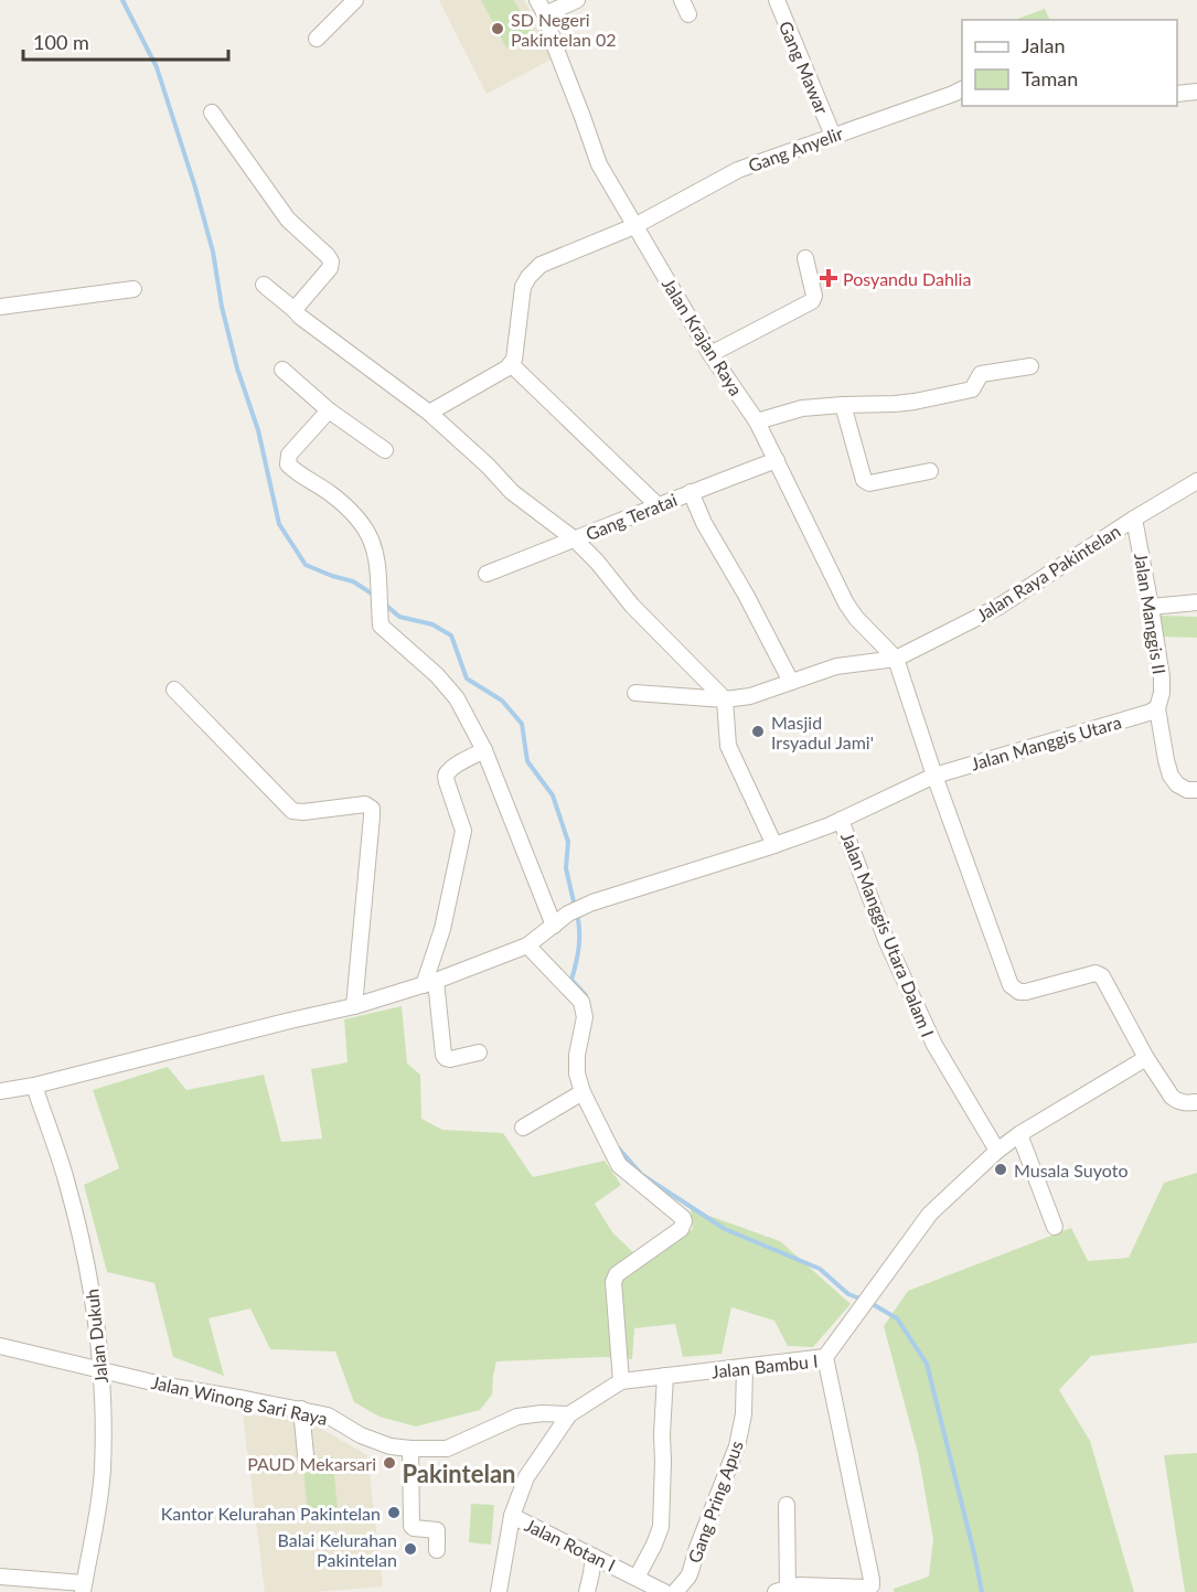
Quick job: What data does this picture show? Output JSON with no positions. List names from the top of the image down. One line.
{"streets":{"street":["Gang Mawar","Gang Anyelir","Jalan Krajan Raya","Gang Teratai","Jalan Raya Pakintelan","Jalan Manggis II","Jalan Manggis Utara","Jalan Manggis Utara Dalam I","Jalan Dukuh","Jalan Bambu I","Jalan Winong Sari Raya","Gang Pring Apus","Jalan Rotan I"]},"crossings":[["Gang Mawar","Gang Anyelir"],["Gang Anyelir","Jalan Krajan Raya"],["Jalan Krajan Raya","Gang Teratai"],["Jalan Krajan Raya","Jalan Raya Pakintelan"],["Jalan Raya Pakintelan","Jalan Manggis II"],["Jalan Manggis II","Jalan Manggis Utara"],["Jalan Manggis Utara","Jalan Manggis Utara Dalam I"],["Jalan Manggis Utara","Jalan Dukuh"],["Jalan Dukuh","Jalan Winong Sari Raya"],["Jalan Bambu I","Jalan Winong Sari Raya"],["Jalan Bambu I","Gang Pring Apus"]],"districts":["Pakintelan"],"places":{"other":["SD Negeri Pakintelan 02","Masjid Irsyadul Jami'","Musala Suyoto","PAUD Mekarsari","Kantor Kelurahan Pakintelan","Balai Kelurahan Pakintelan"],"health":["Posyandu Dahlia"]},"legend":["Jalan","Taman"],"scale_bar":"100 m"}
